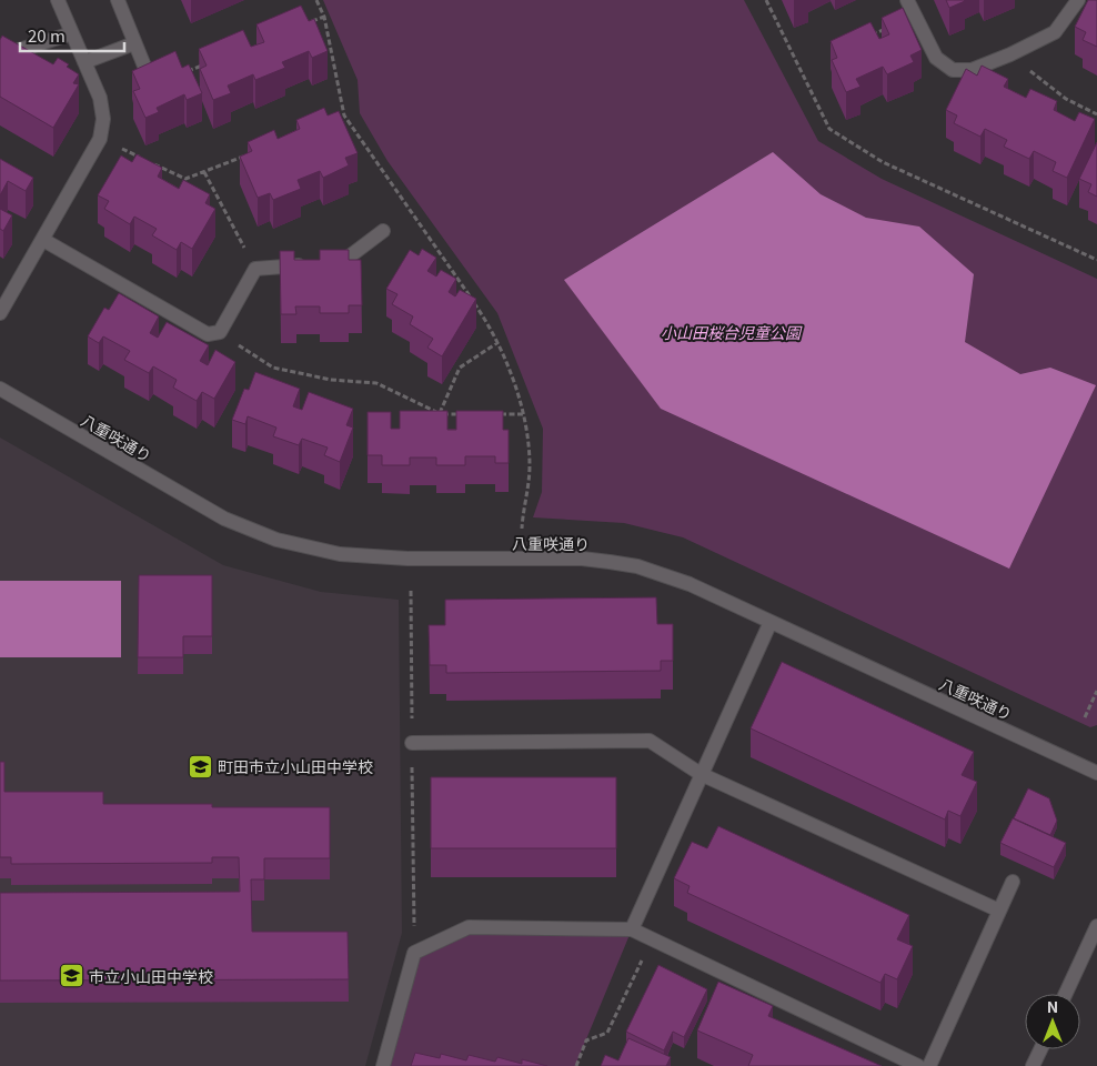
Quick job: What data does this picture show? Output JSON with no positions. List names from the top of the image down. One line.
{"streets":{"street":["八重咲通り"]},"parks":["小山田桜台児童公園"],"places":{"school or university":["町田市立小山田中学校","市立小山田中学校"]},"scale_bar":"20 m","north":"top"}
